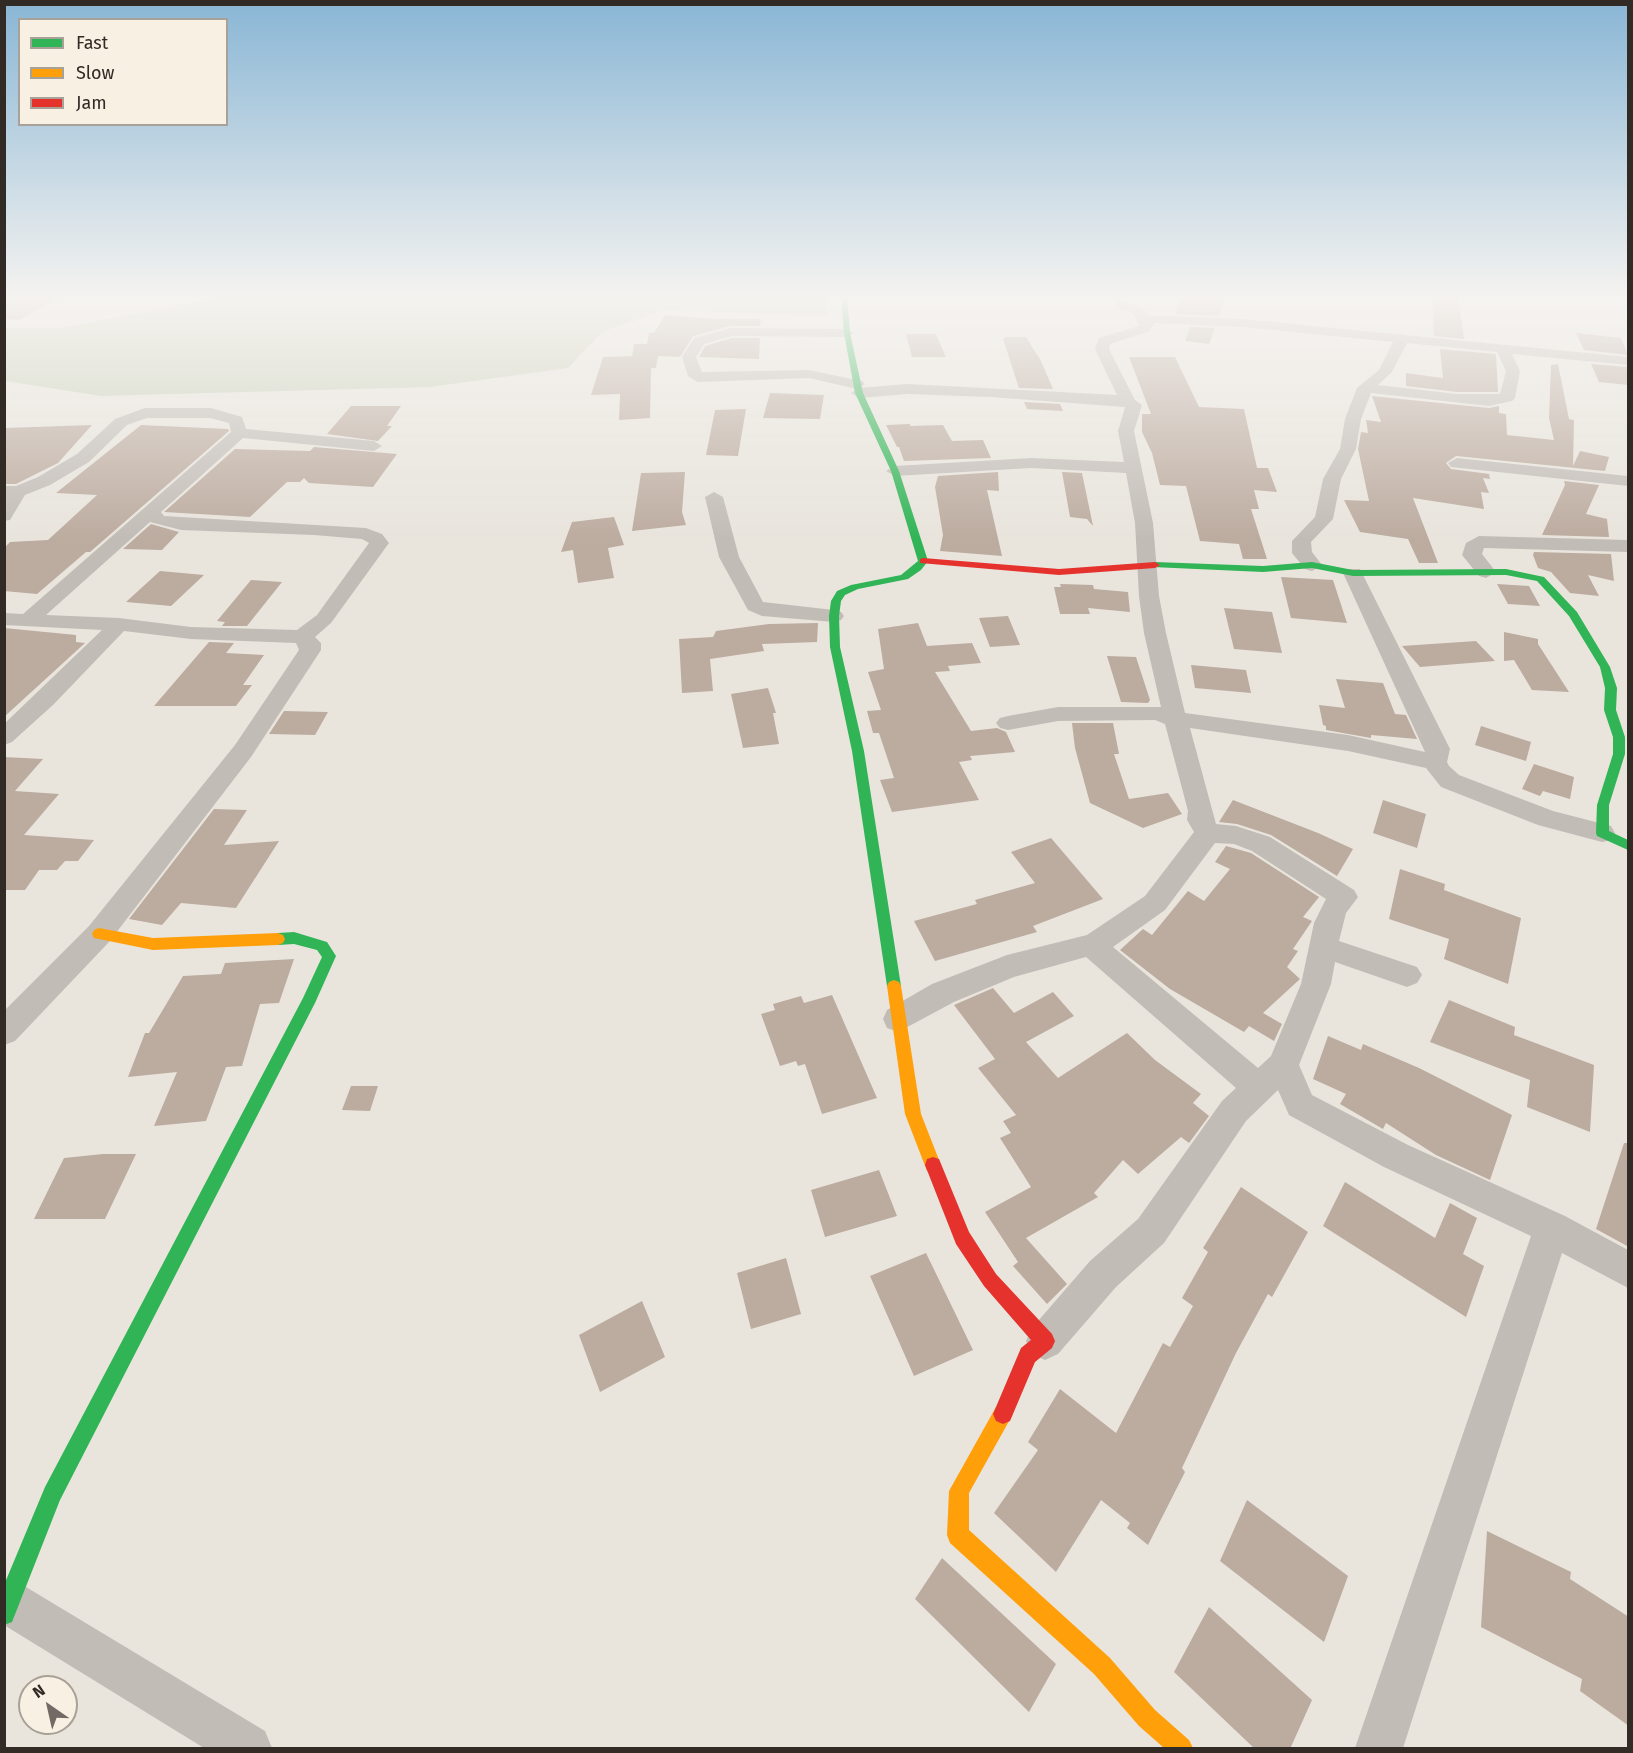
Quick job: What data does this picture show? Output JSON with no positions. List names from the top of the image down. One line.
{"legend":["Fast","Slow","Jam"],"north":"top left"}
